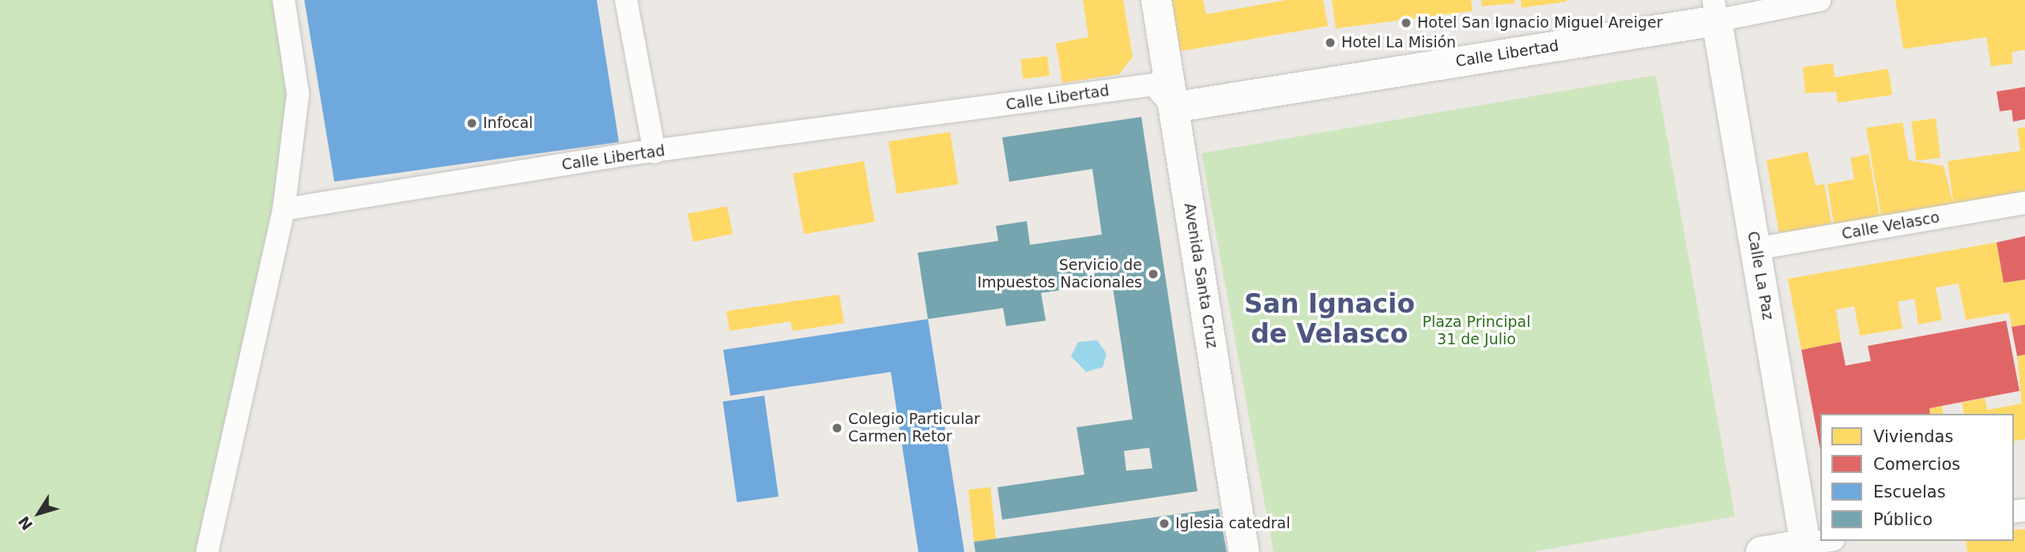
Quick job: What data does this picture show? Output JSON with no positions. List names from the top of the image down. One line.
{"streets":{"main road":["Calle Libertad","Avenida Santa Cruz","Calle La Paz"],"street":["Calle Velasco"]},"crossings":[["Calle Libertad","Avenida Santa Cruz"],["Calle Libertad","Calle La Paz"],["Calle Velasco","Calle La Paz"]],"districts":["San Ignacio de Velasco"],"parks":["Plaza Principal 31 de Julio"],"places":["Hotel San Ignacio Miguel Areiger","Hotel La Misión","Infocal","Servicio de Impuestos Nacionales","Colegio Particular Carmen Retor","Iglesia catedral"],"legend":["Viviendas","Comercios","Escuelas","Público"],"north":"bottom left"}
